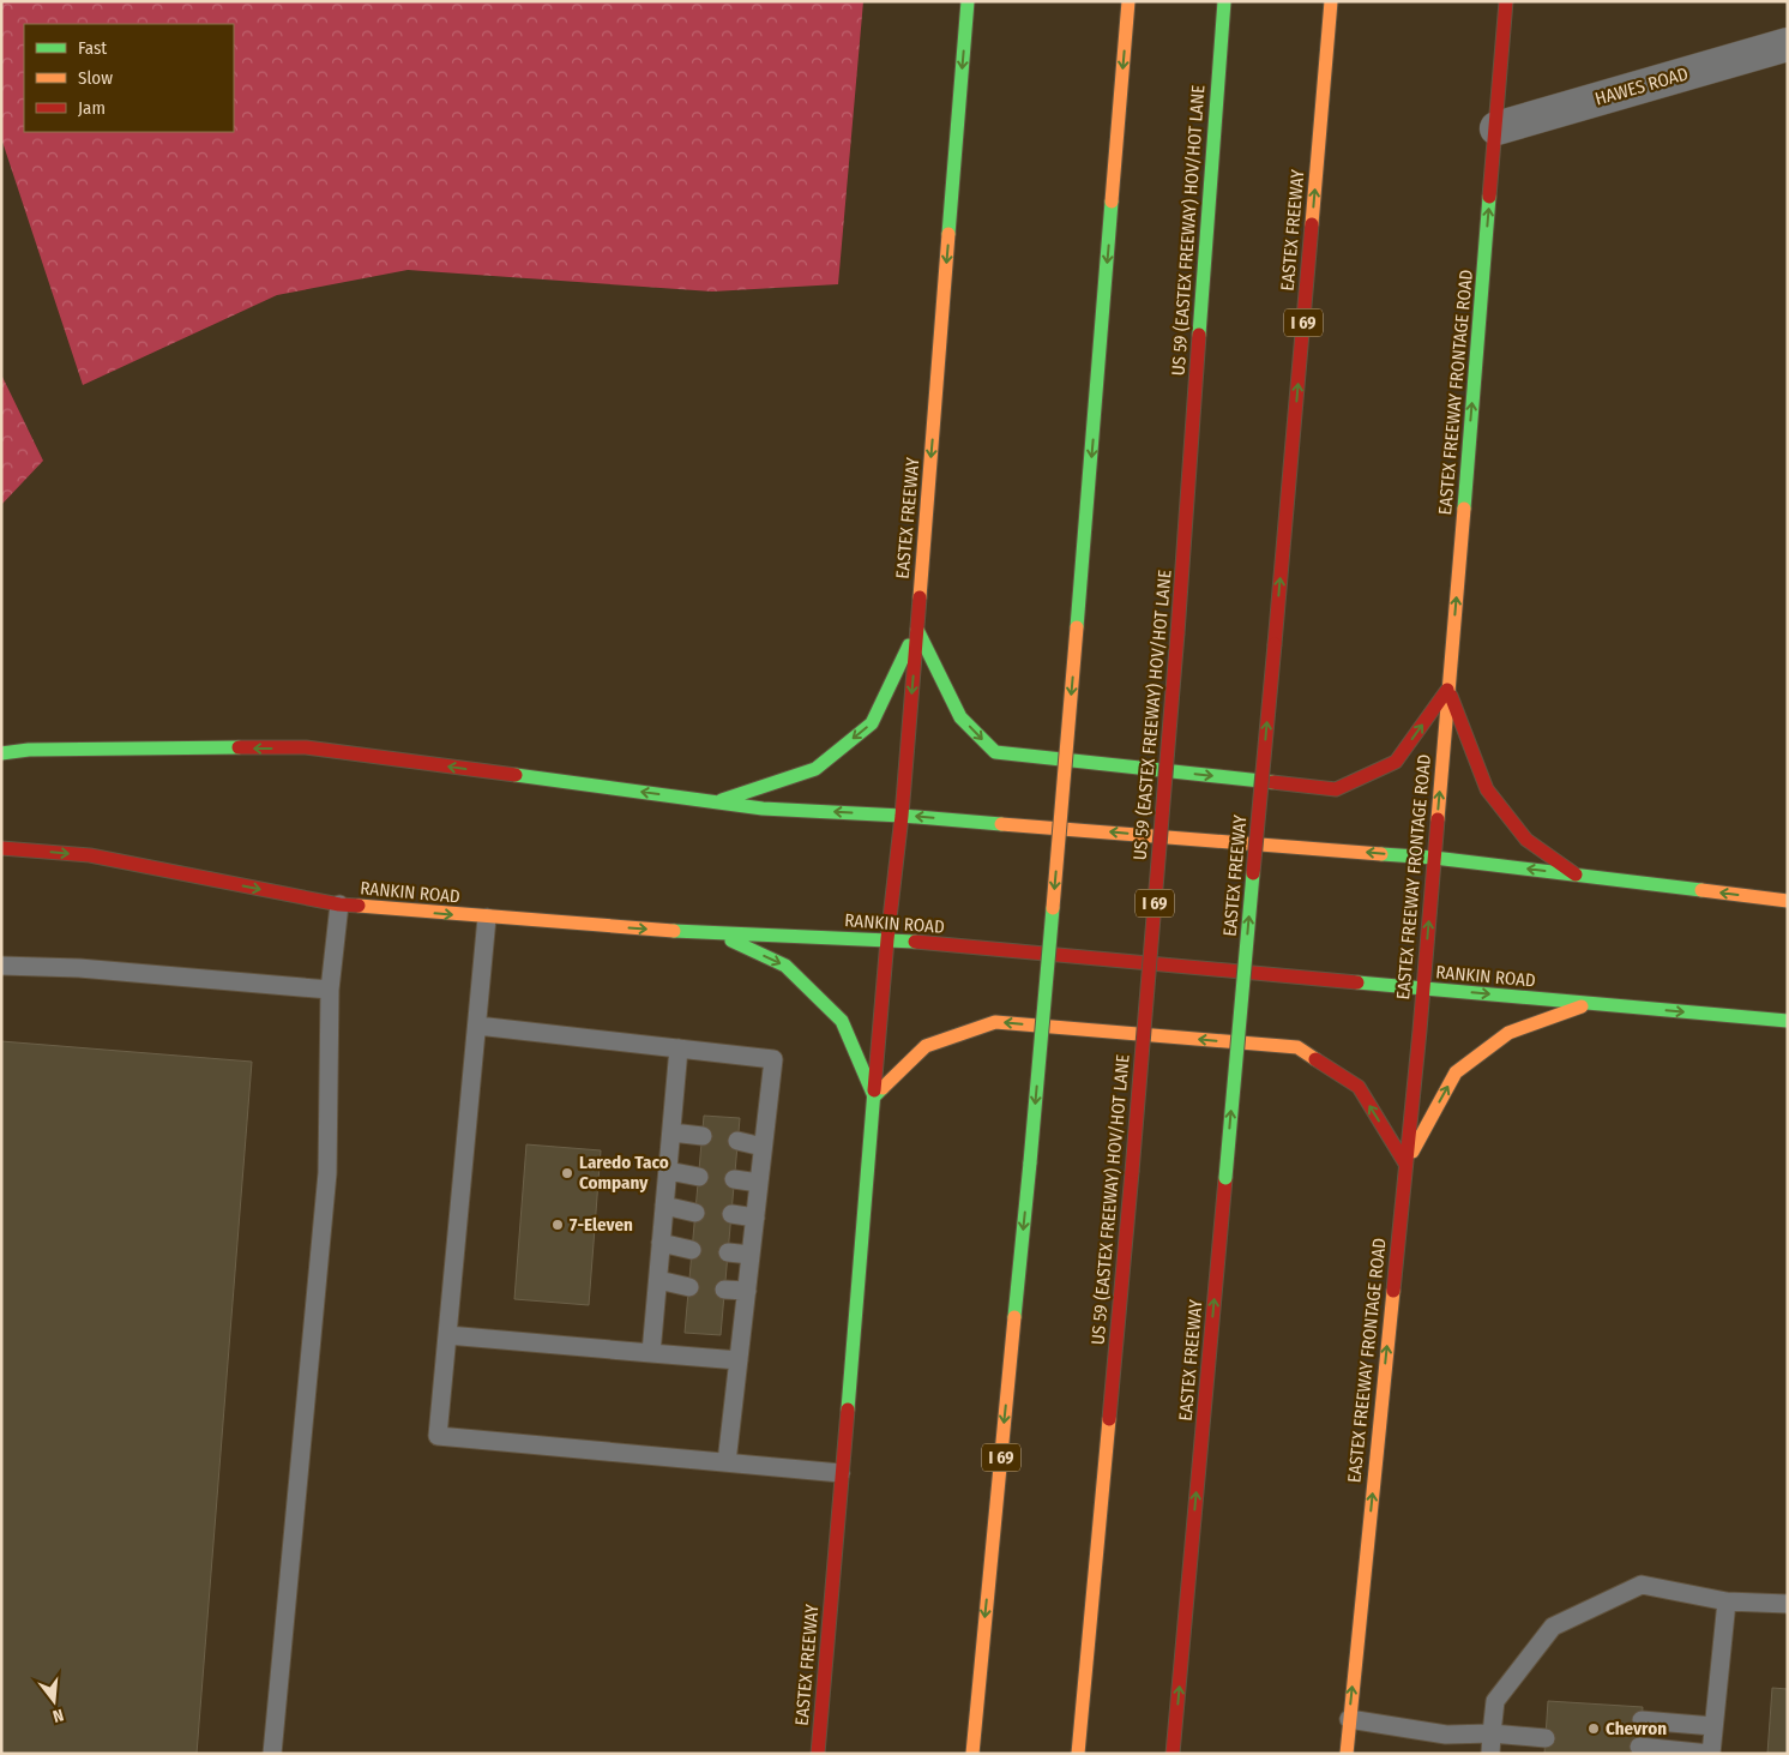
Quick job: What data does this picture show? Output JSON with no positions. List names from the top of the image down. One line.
{"streets":{"main road":["US 59 (EASTEX FREEWAY) HOV/HOT LANE","EASTEX FREEWAY","I 69","EASTEX FREEWAY FRONTAGE ROAD","RANKIN ROAD"],"street":["HAWES ROAD"]},"crossings":[["HAWES ROAD","EASTEX FREEWAY FRONTAGE ROAD"],["EASTEX FREEWAY","RANKIN ROAD"],["EASTEX FREEWAY FRONTAGE ROAD","RANKIN ROAD"]],"one_way":["EASTEX FREEWAY FRONTAGE ROAD","RANKIN ROAD"],"places":["Laredo Taco Company","7-Eleven","Chevron"],"legend":["Fast","Slow","Jam"],"north":"bottom"}
